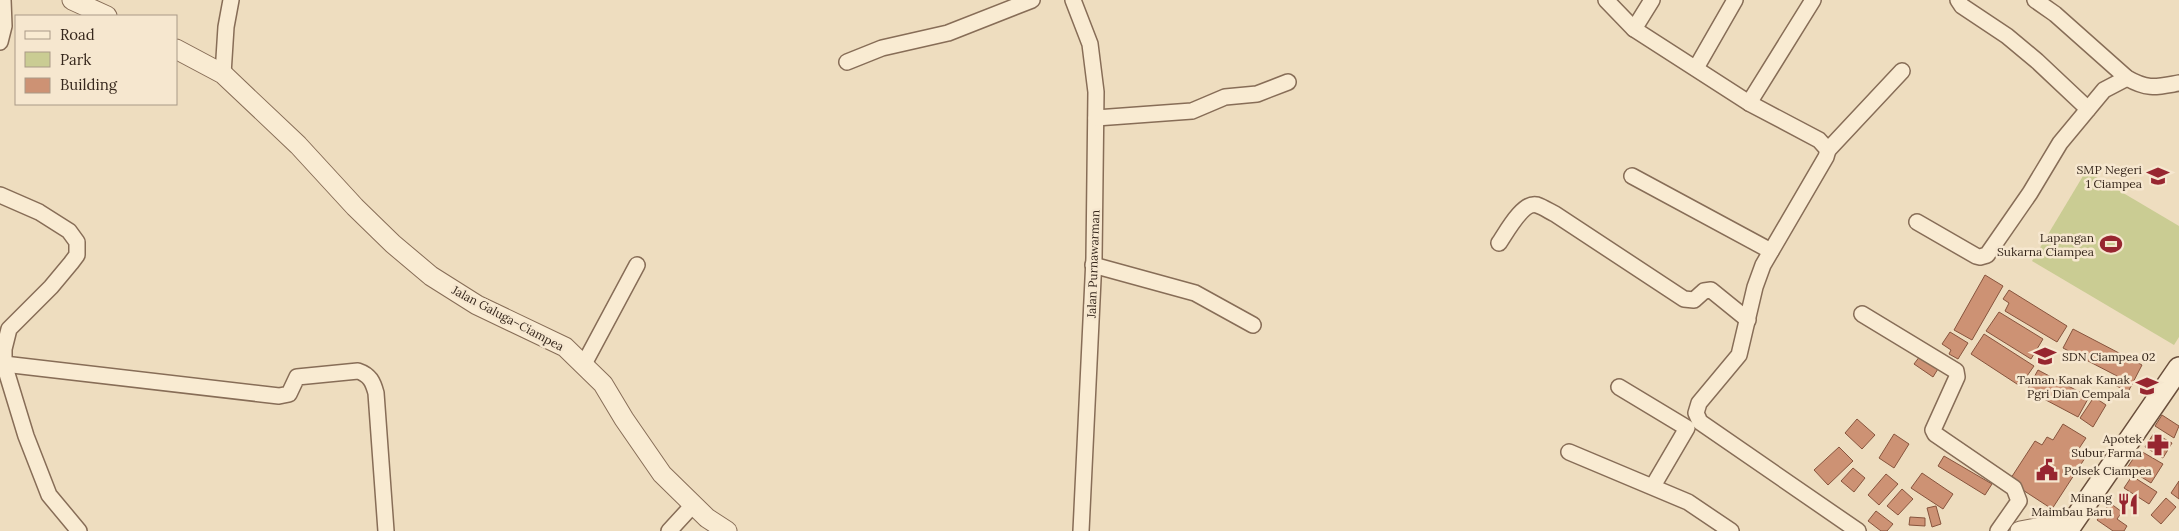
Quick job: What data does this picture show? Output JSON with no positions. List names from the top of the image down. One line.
{"streets":{"street":["Jalan Purnawarman","Jalan Galuga–Ciampea"]},"places":{"school or university":["SMP Negeri 1 Ciampea","SDN Ciampea 02","Taman Kanak Kanak Pgri Dian Cempala"],"sports":["Lapangan Sukarna Ciampea"],"pharmacy":["Apotek Subur Farma"],"public building":["Polsek Ciampea"],"restaurant":["Minang Maimbau Baru"]},"legend":["Road","Park","Building"]}
